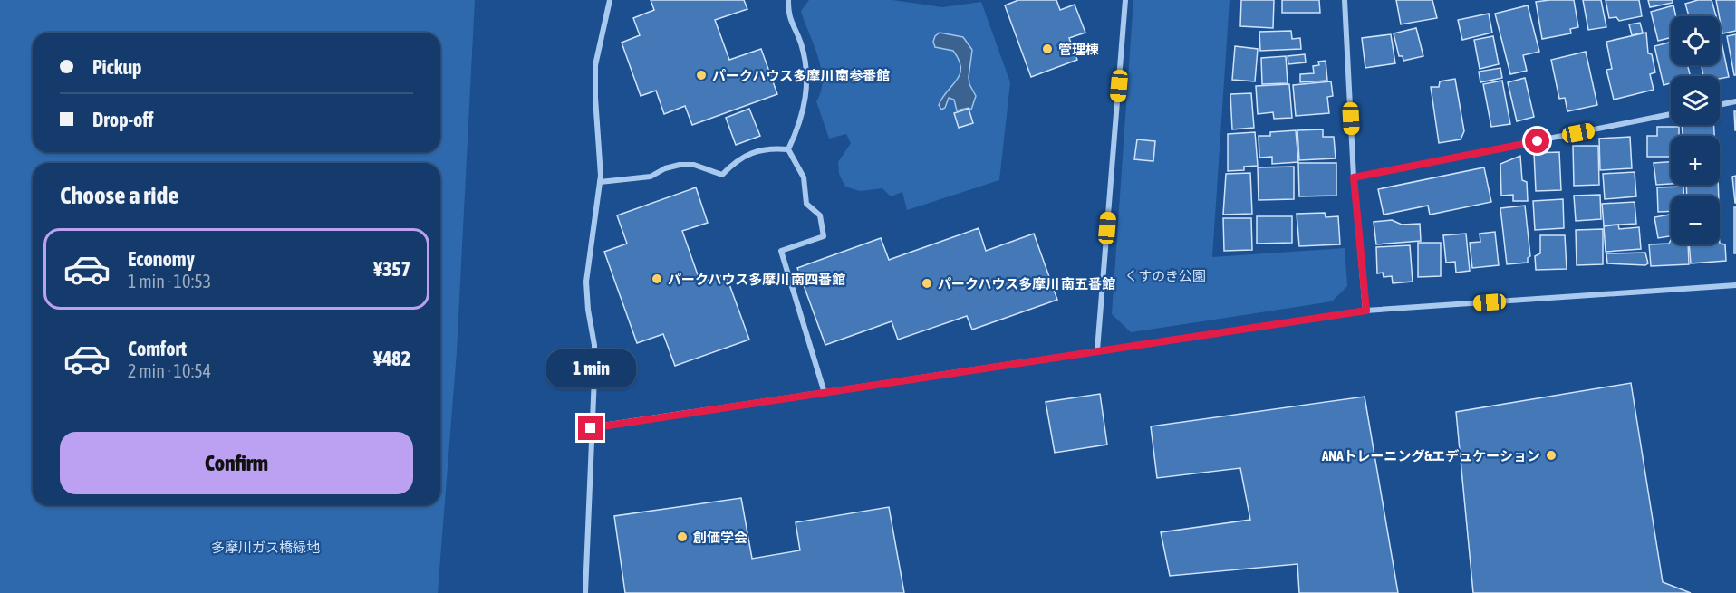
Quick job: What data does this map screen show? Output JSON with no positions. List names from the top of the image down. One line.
{"parks":["くすのき公園","多摩川ガス橋緑地"],"places":["管理棟","パークハウス多摩川 南参番館","パークハウス多摩川 南四番館","パークハウス多摩川 南五番館","ANAトレーニング&エデュケーション","創価学会"],"page":{"map_buttons":["+","−"],"banner":["Pickup","Drop-off"],"heading":"Choose a ride","list":[{"name":"Economy","note":"1 min · 10:53","value":"¥357"},{"name":"Comfort","note":"2 min · 10:54","value":"¥482"}],"bubble":"1 min","buttons":"Confirm"}}
